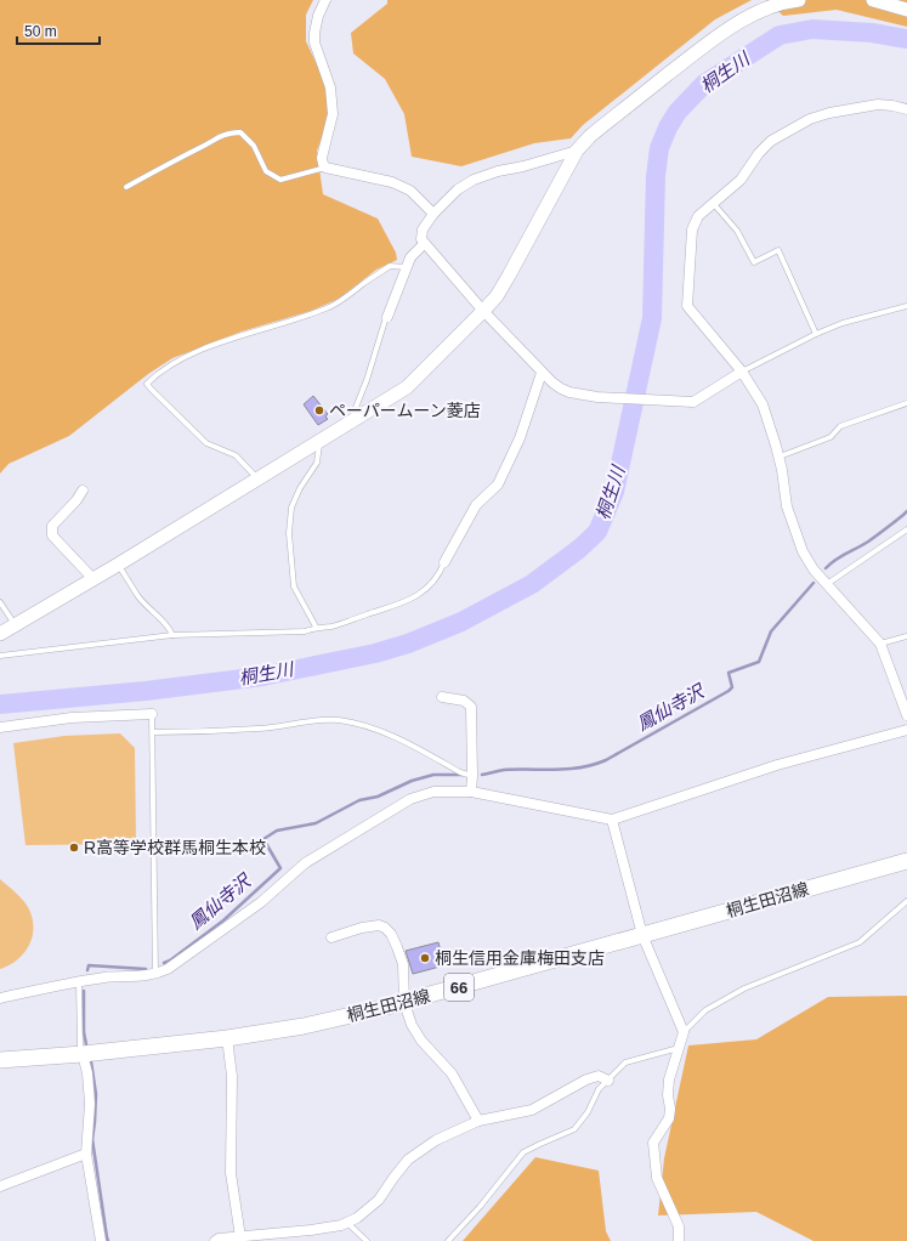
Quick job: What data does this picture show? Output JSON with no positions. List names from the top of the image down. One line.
{"streets":{"main road":["桐生田沼線","66"]},"water":["桐生川","鳳仙寺沢"],"places":["ペーパームーン菱店","R高等学校群馬桐生本校","桐生信用金庫梅田支店"],"scale_bar":"50 m"}
